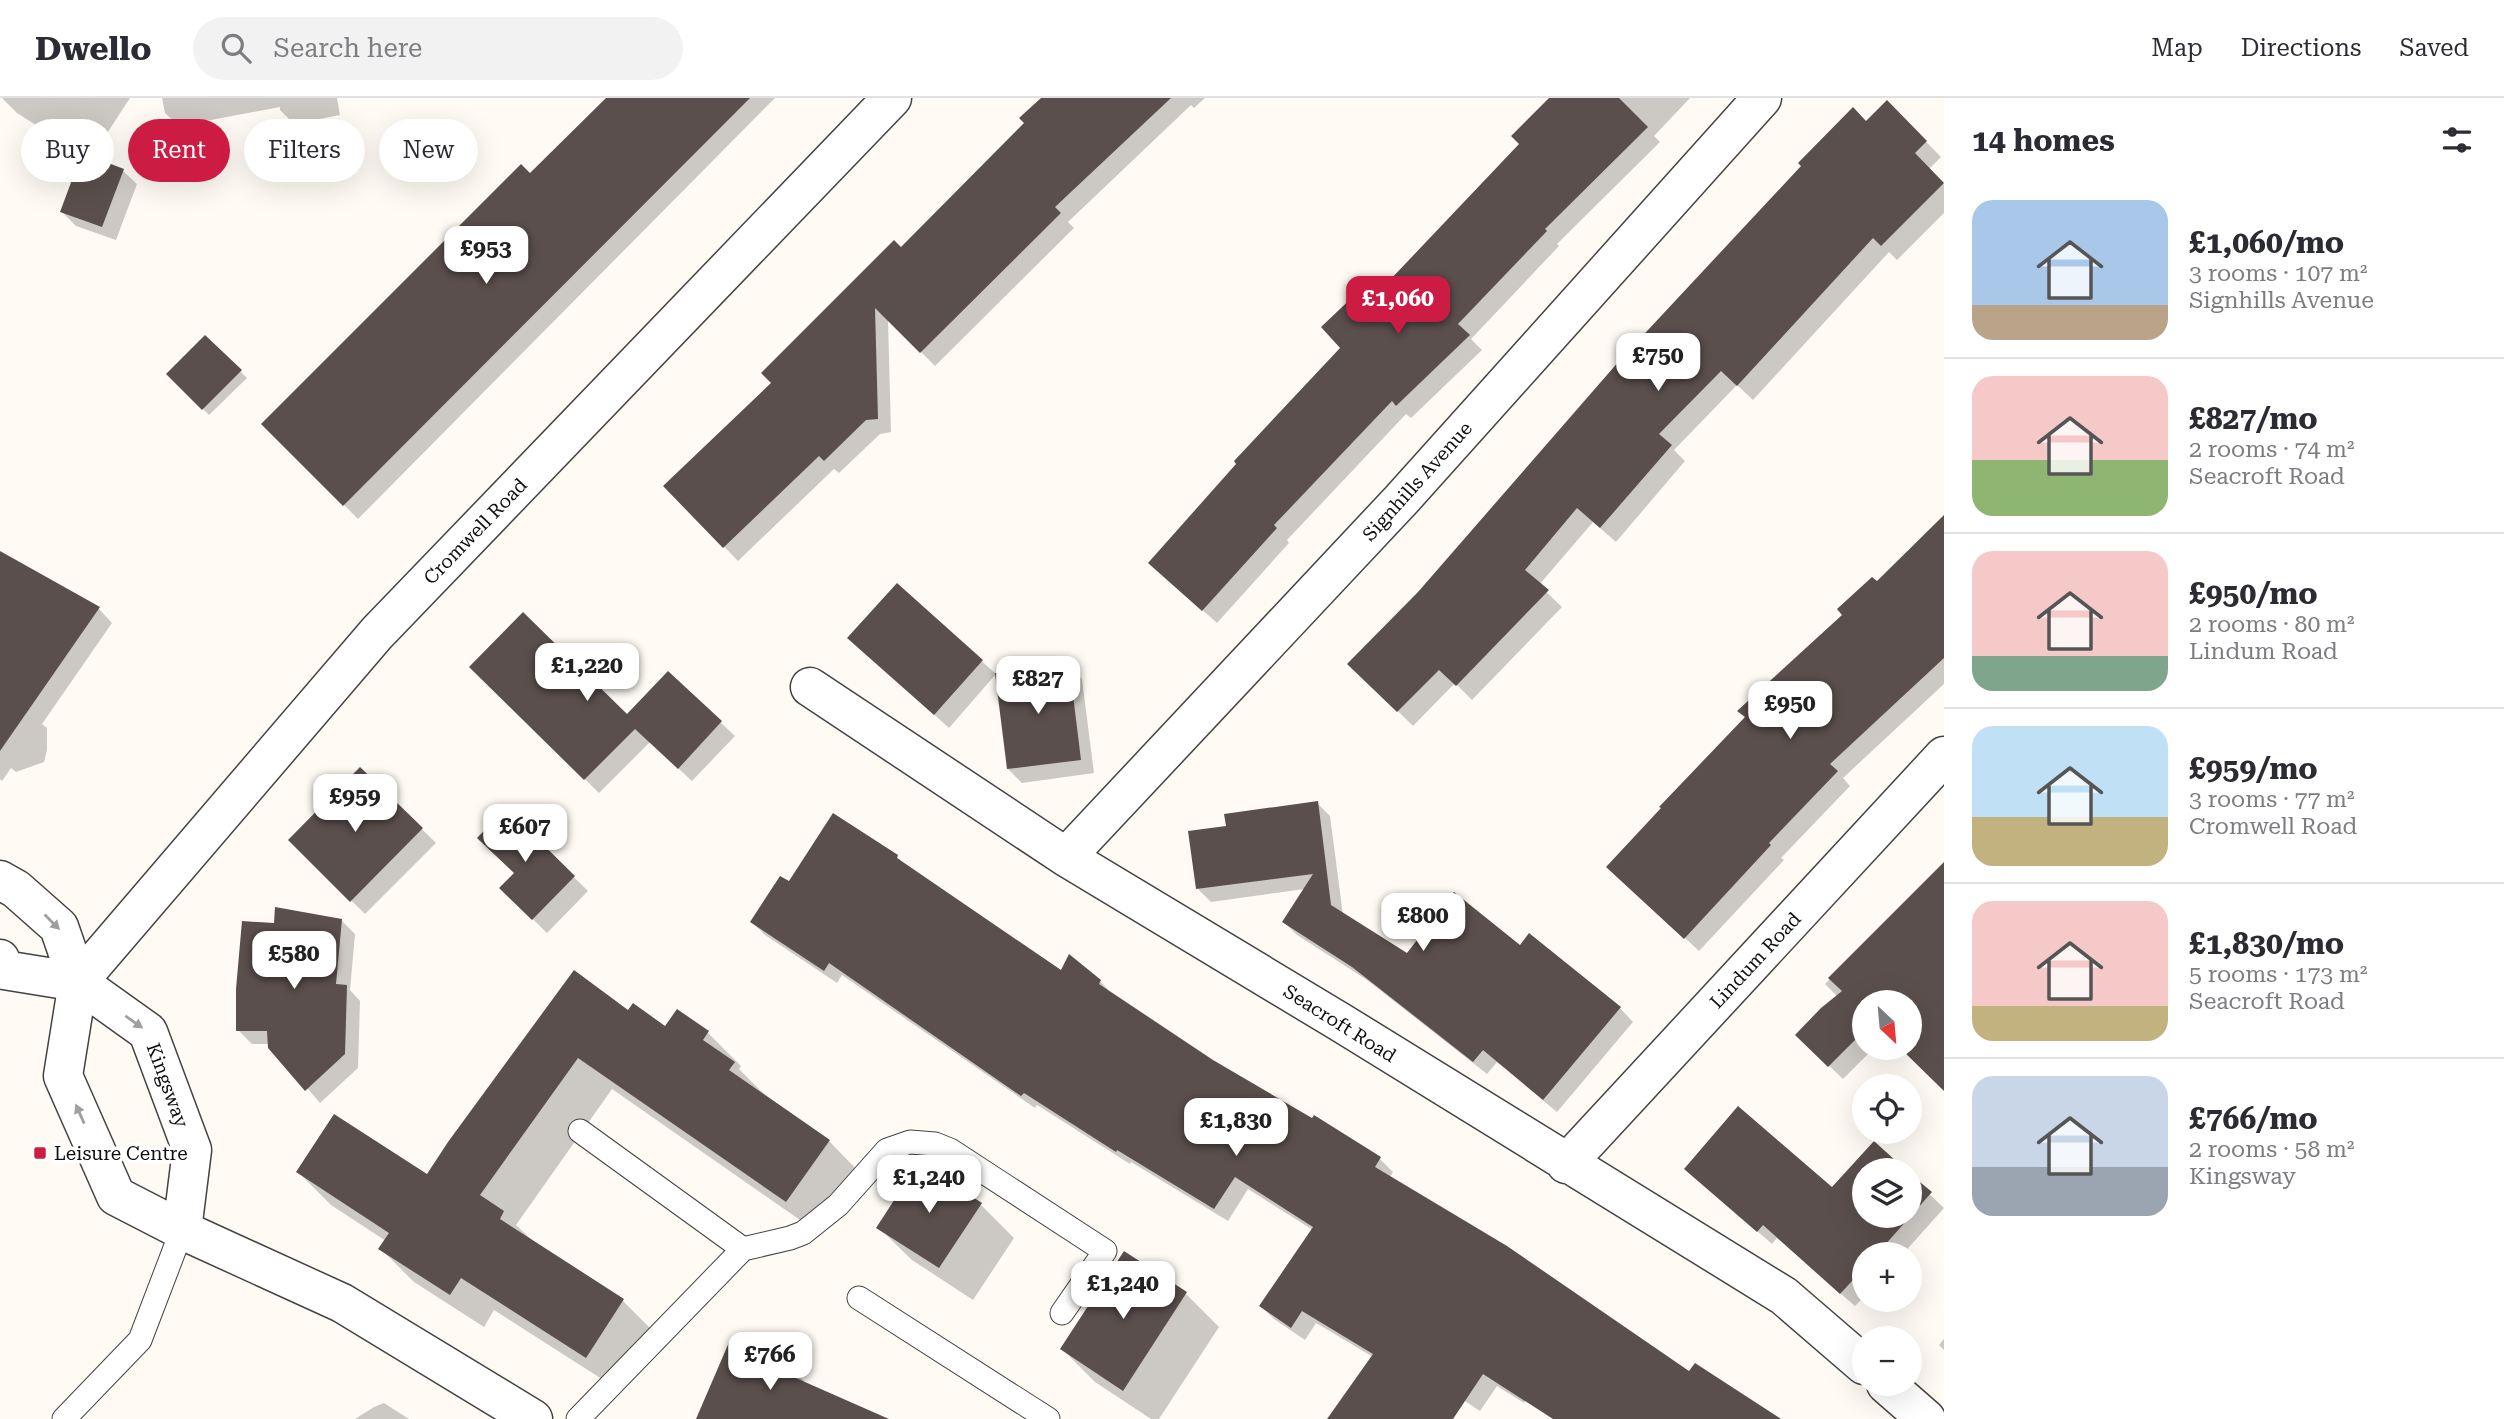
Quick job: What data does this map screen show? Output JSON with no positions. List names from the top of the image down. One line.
{"streets":{"street":["Signhills Avenue","Cromwell Road","Lindum Road","Seacroft Road","Kingsway"]},"crossings":[["Signhills Avenue","Seacroft Road"],["Cromwell Road","Kingsway"],["Lindum Road","Seacroft Road"]],"one_way":["Kingsway"],"places":{"transit":["Leisure Centre"]},"north":"bottom right","page":{"header":"Dwello","search":"Search here","nav":["Map","Directions","Saved"],"heading":"14 homes","chip":["Buy","Rent","Filters","New"],"list":[{"name":"£1,060/mo","note":"3 rooms · 107 m² · Signhills Avenue"},{"name":"£827/mo","note":"2 rooms · 74 m² · Seacroft Road"},{"name":"£950/mo","note":"2 rooms · 80 m² · Lindum Road"},{"name":"£959/mo","note":"3 rooms · 77 m² · Cromwell Road"},{"name":"£1,830/mo","note":"5 rooms · 173 m² · Seacroft Road"},{"name":"£766/mo","note":"2 rooms · 58 m² · Kingsway"}],"price":["£953","£1,060","£750","£1,220","£827","£950","£959","£607","£800","£580","£1,830","£1,240","£1,240","£766"],"map_buttons":["+","−"]}}
